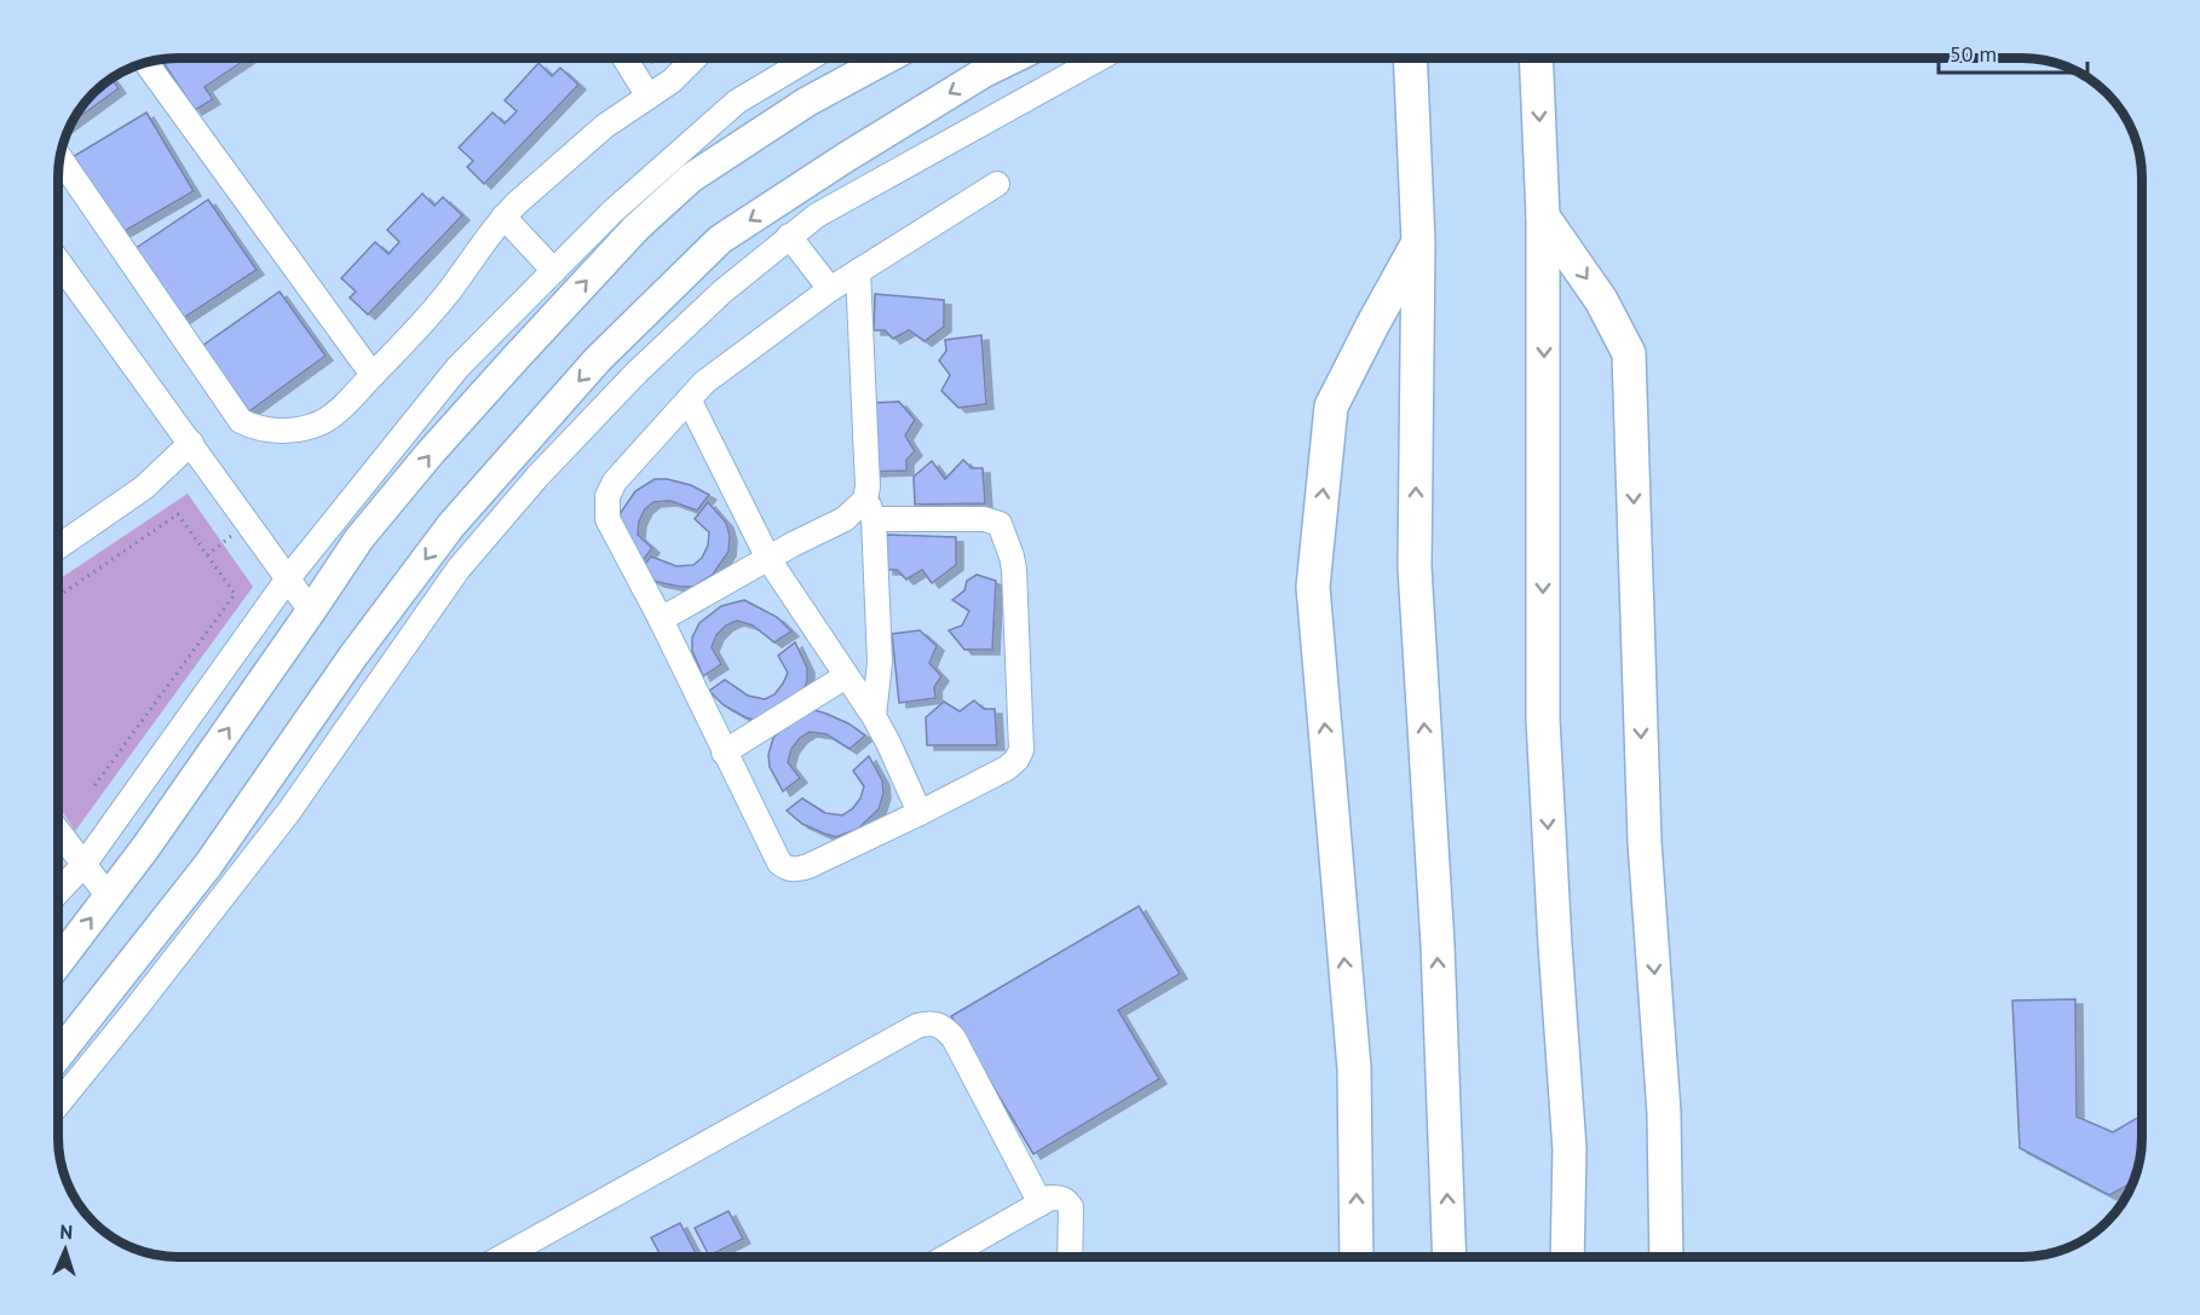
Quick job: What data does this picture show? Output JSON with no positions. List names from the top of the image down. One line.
{"scale_bar":"50 m","north":"top"}
